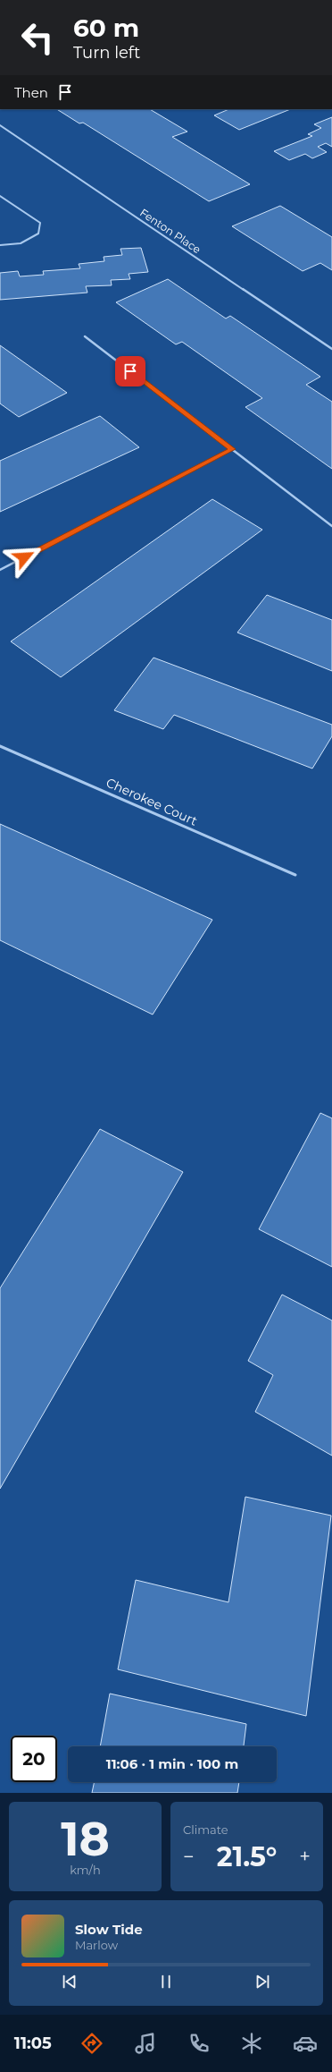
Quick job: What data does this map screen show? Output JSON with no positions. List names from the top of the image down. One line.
{"streets":{"lane":["Fenton Place","Cherokee Court"]},"page":{"turn":["60 m","Turn left"],"then":"Then","limit":"20","trip":"11:06 · 1 min · 100 m","tile":[["18","km/h"],"Climate"],"heat":["−","21.5°","+"],"song":["Slow Tide","Marlow"],"tabs":"11:05"}}
